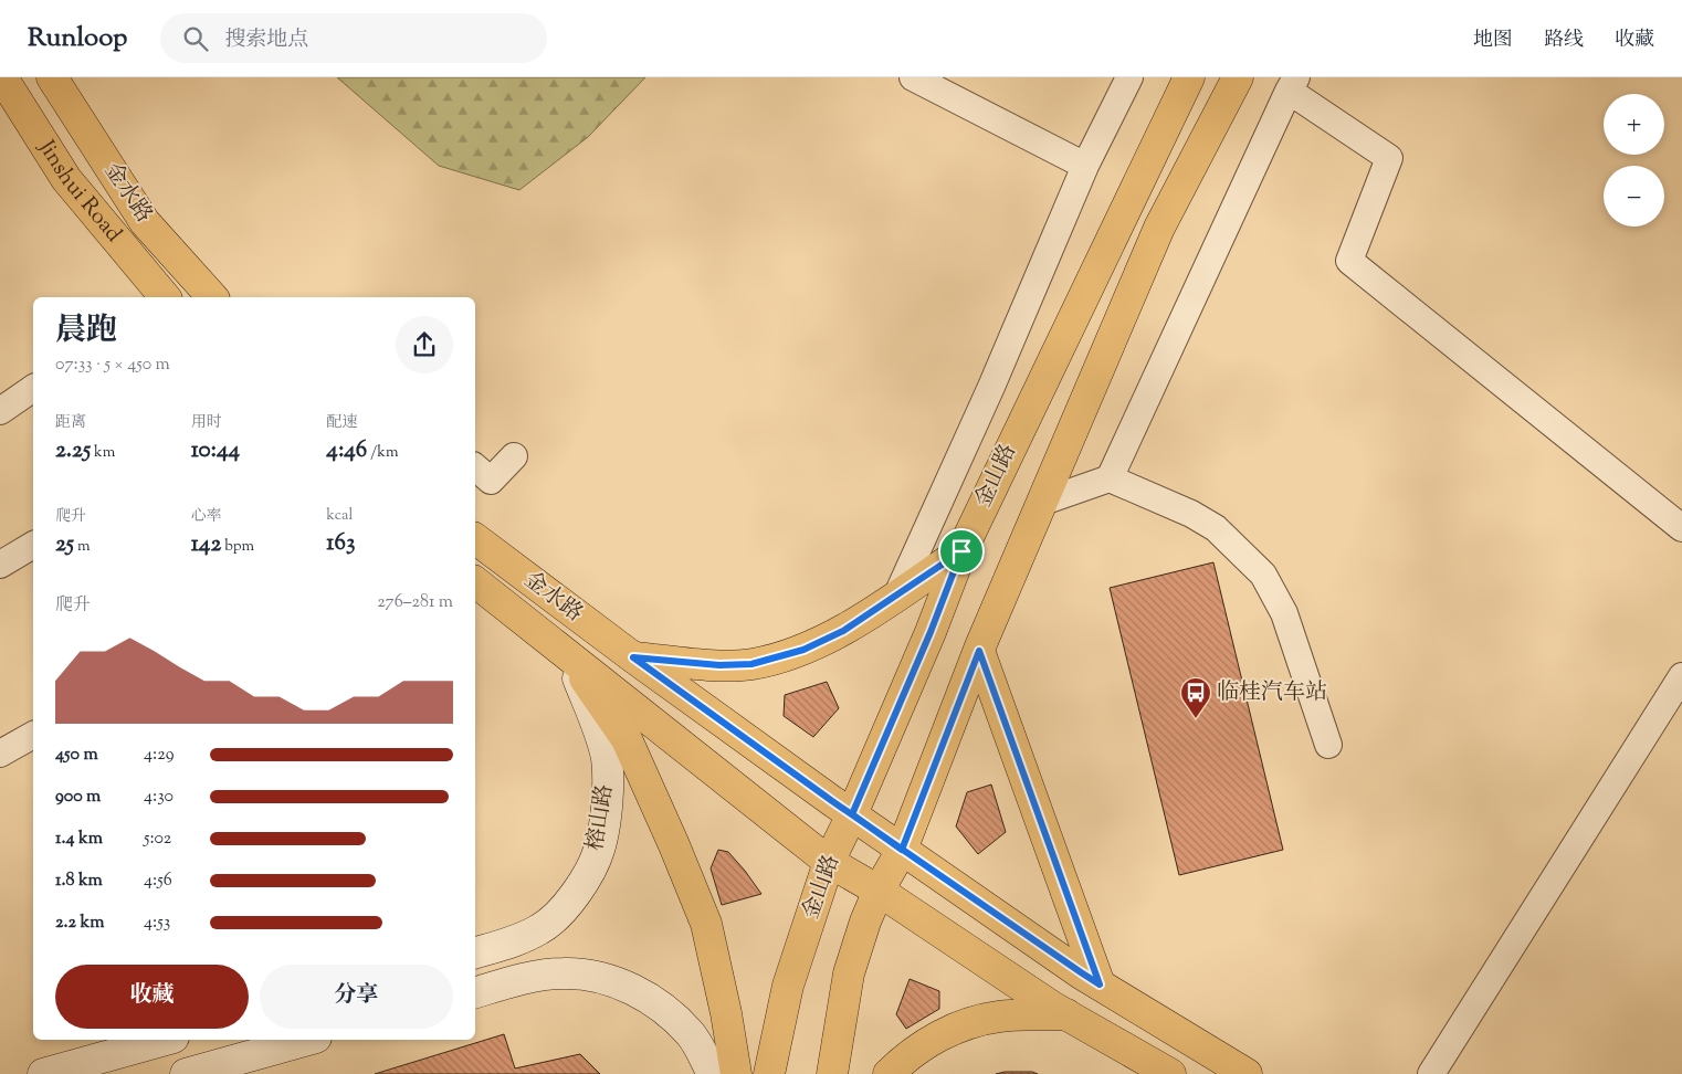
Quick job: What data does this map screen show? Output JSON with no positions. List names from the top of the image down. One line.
{"streets":{"main road":["Jinshui Road","金水路","金山路","榕山路"]},"crossings":[["金水路","金山路"]],"places":{"bus stop":["临桂汽车站"]},"page":{"header":"Runloop","search":"搜索地点","nav":["地图","路线","收藏"],"map_buttons":["+","−"],"heading":["晨跑","07:33 · 5 × 450 m"],"stats":[["距离","2.25 km"],["用时","10:44"],["配速","4:46 /km"],["爬升","25 m"],["心率","142 bpm"],["kcal","163"]],"chart":["爬升","276–281 m"],"list":[{"name":"450 m","note":"4:29"},{"name":"900 m","note":"4:30"},{"name":"1.4 km","note":"5:02"},{"name":"1.8 km","note":"4:56"},{"name":"2.2 km","note":"4:53"}],"buttons":["收藏","分享"]}}
